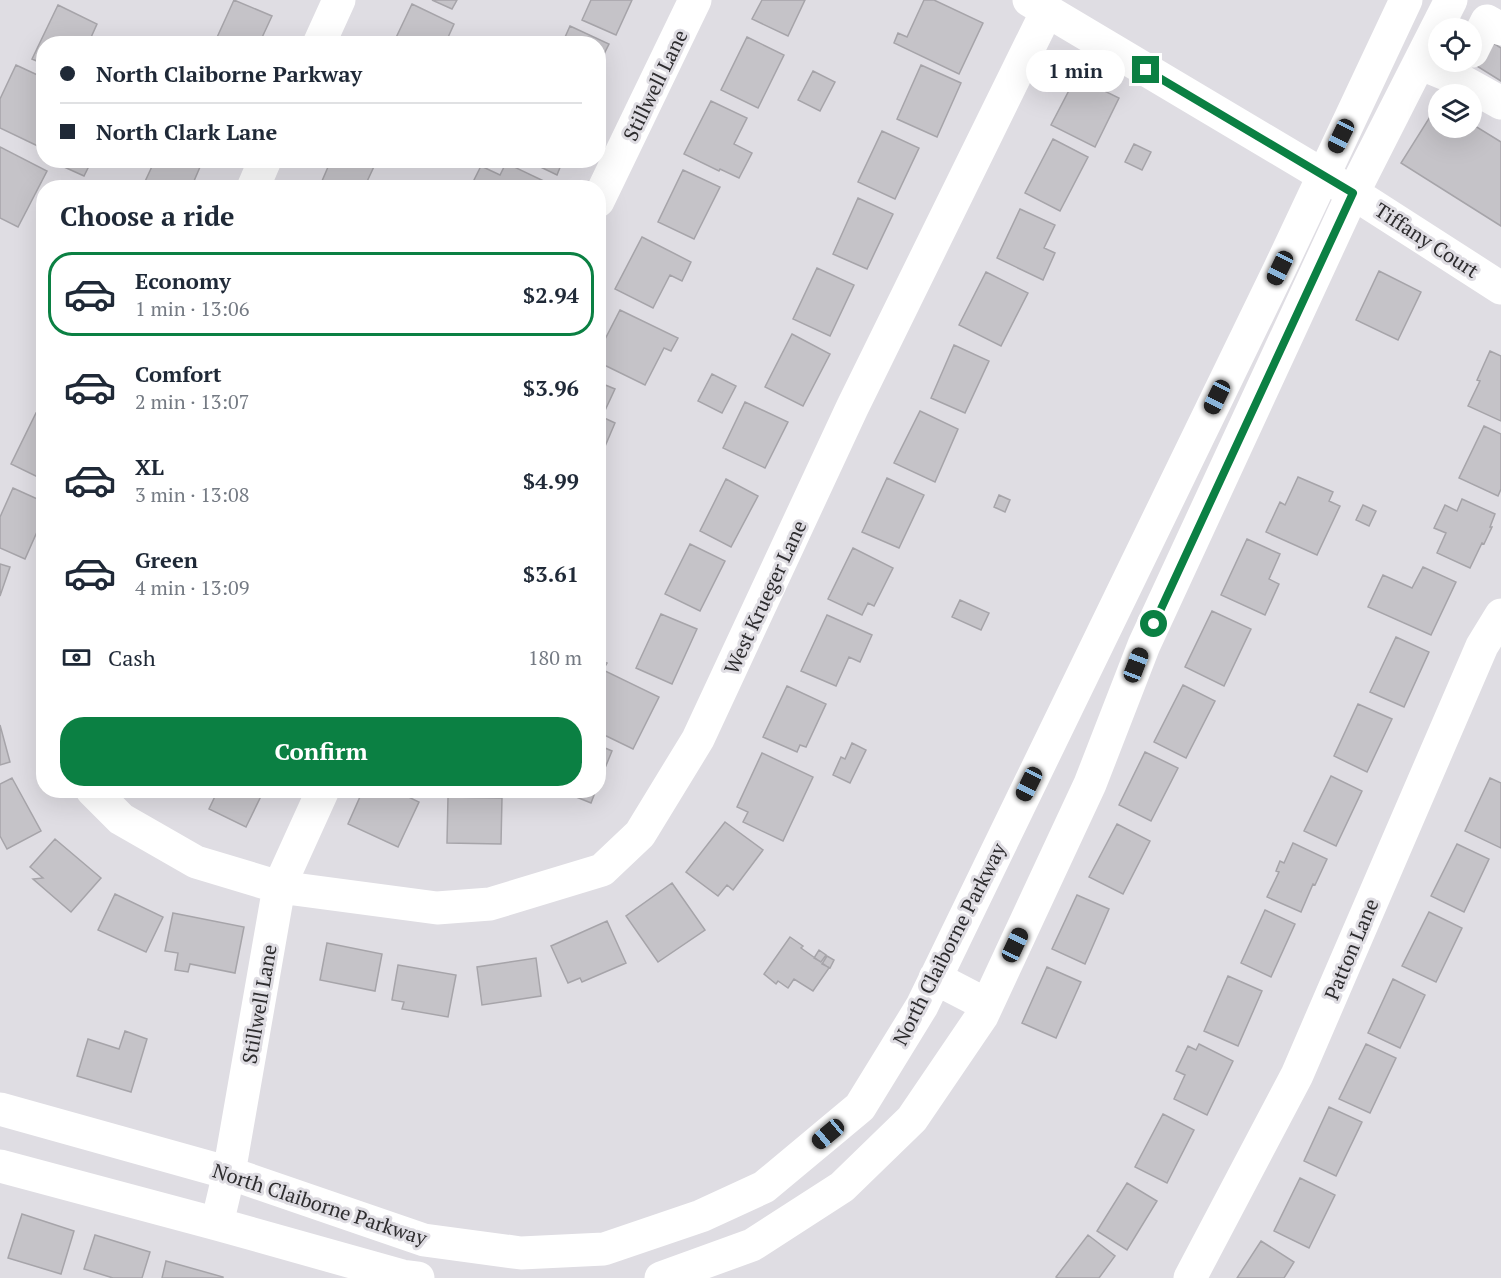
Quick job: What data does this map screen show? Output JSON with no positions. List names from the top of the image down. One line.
{"streets":{"street":["Stillwell Lane","Tiffany Court","West Krueger Lane","North Claiborne Parkway","Patton Lane"]},"crossings":[["Stillwell Lane","West Krueger Lane"],["Stillwell Lane","North Claiborne Parkway"],["Tiffany Court","West Krueger Lane"],["Tiffany Court","North Claiborne Parkway"]],"page":{"banner":["North Claiborne Parkway","North Clark Lane"],"bubble":"1 min","heading":"Choose a ride","list":[{"name":"Economy","note":"1 min · 13:06","value":"$2.94"},{"name":"Comfort","note":"2 min · 13:07","value":"$3.96"},{"name":"XL","note":"3 min · 13:08","value":"$4.99"},{"name":"Green","note":"4 min · 13:09","value":"$3.61"}],"pay":["Cash","180 m"],"buttons":"Confirm"}}
